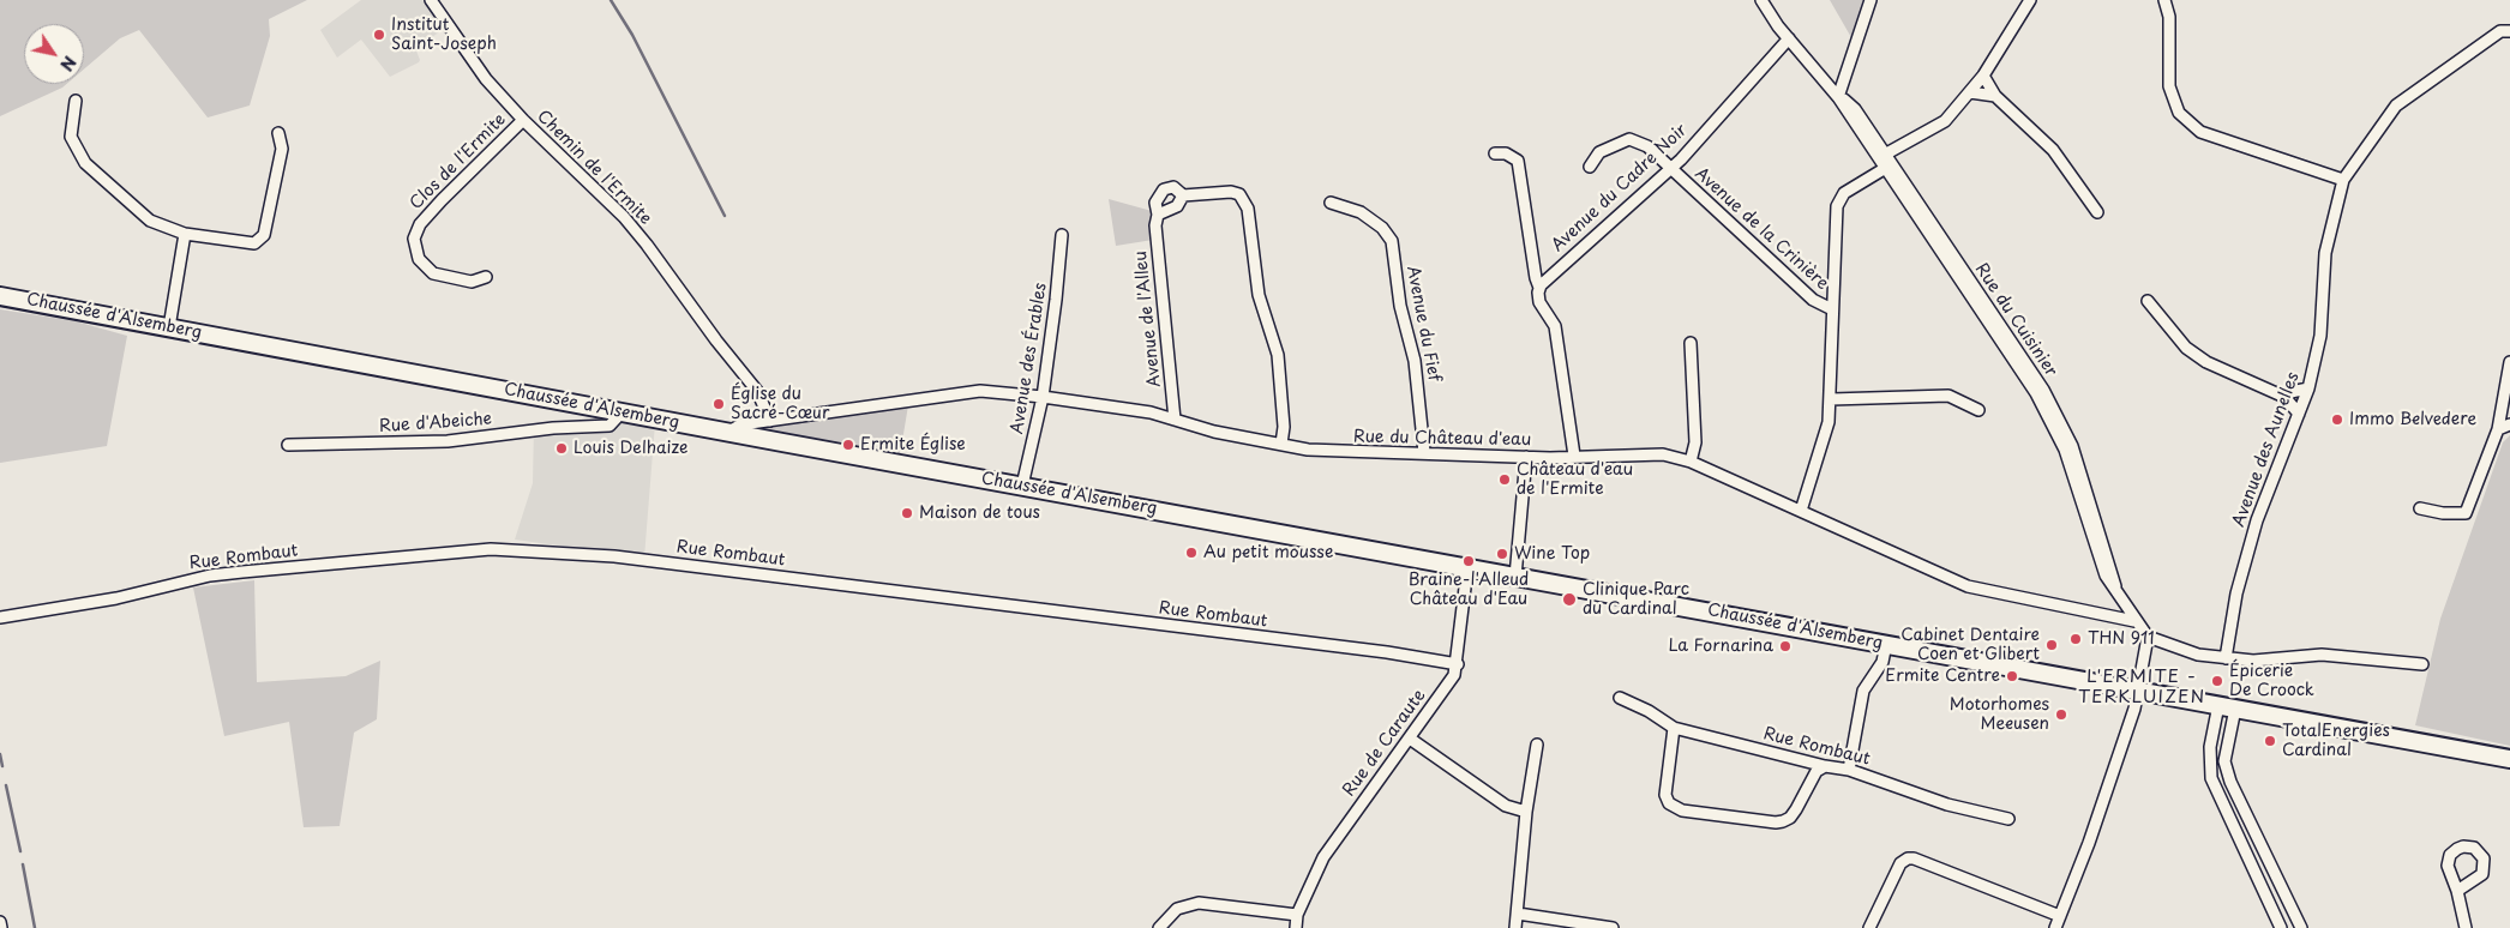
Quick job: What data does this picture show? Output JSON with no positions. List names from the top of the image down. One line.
{"streets":{"main road":["Chaussée d'Alsemberg"],"street":["Clos de l'Ermite","Chemin de l'Ermite","Avenue du Cadre Noir","Avenue de la Crinière","Avenue de l'Alleu","Rue du Cuisinier","Avenue du Fief","Avenue des Érables","Rue d'Abeiche","Rue du Château d'eau","Avenue des Aunelles","Rue Rombaut","Rue de Caraute"]},"crossings":[["Clos de l'Ermite","Chemin de l'Ermite"],["Chemin de l'Ermite","Rue du Château d'eau"],["Avenue du Cadre Noir","Avenue de la Crinière"],["Avenue du Cadre Noir","Rue du Cuisinier"],["Chaussée d'Alsemberg","Avenue des Érables"],["Chaussée d'Alsemberg","Rue d'Abeiche"],["Chaussée d'Alsemberg","Rue du Château d'eau"],["Chaussée d'Alsemberg","Rue de Caraute"],["Avenue de l'Alleu","Rue du Château d'eau"],["Rue du Cuisinier","Rue du Château d'eau"],["Avenue du Fief","Rue du Château d'eau"],["Avenue des Érables","Rue du Château d'eau"],["Rue Rombaut","Rue de Caraute"]],"districts":["L'ERMITE - TERKLUIZEN"],"places":["Institut Saint-Joseph","Église du Sacré-Cœur","Immo Belvedere","Ermite Église","Louis Delhaize","Château d'eau de l'Ermite","Maison de tous","Au petit mousse","Wine Top","Braine-l'Alleud Château d'Eau","Clinique Parc du Cardinal","THN 911","Cabinet Dentaire Coen et Glibert","La Fornarina","Ermite Centre","Épicerie De Croock","Motorhomes Meeusen","TotalEnergies Cardinal"],"north":"bottom right"}
